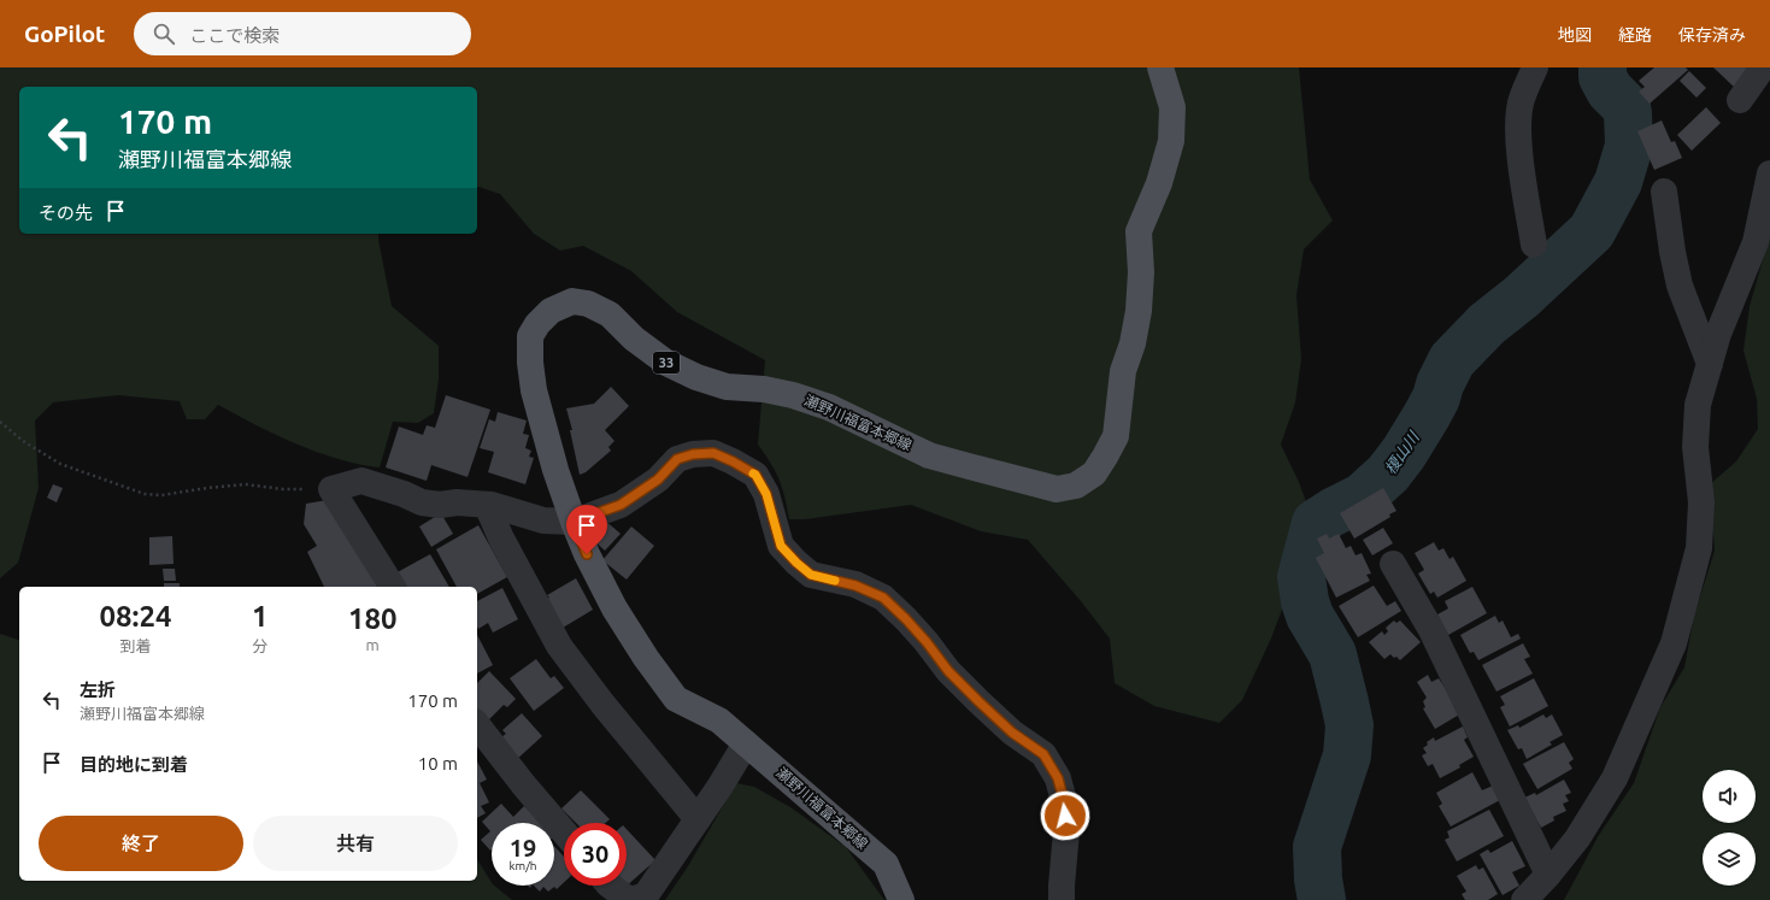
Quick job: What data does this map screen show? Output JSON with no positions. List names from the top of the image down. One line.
{"streets":{"main road":["33","瀬野川福富本郷線"]},"water":["榎山川"],"page":{"header":"GoPilot","search":"ここで検索","nav":["地図","経路","保存済み"],"turn":["170 m","瀬野川福富本郷線"],"then":"その先","eta":["08:24","到着","1","分","180","m"],"list":[{"name":"左折","note":"瀬野川福富本郷線","value":"170 m"},{"name":"目的地に到着","value":"10 m"}],"buttons":["終了","共有"],"speed":"19 km/h","limit":"30"}}
